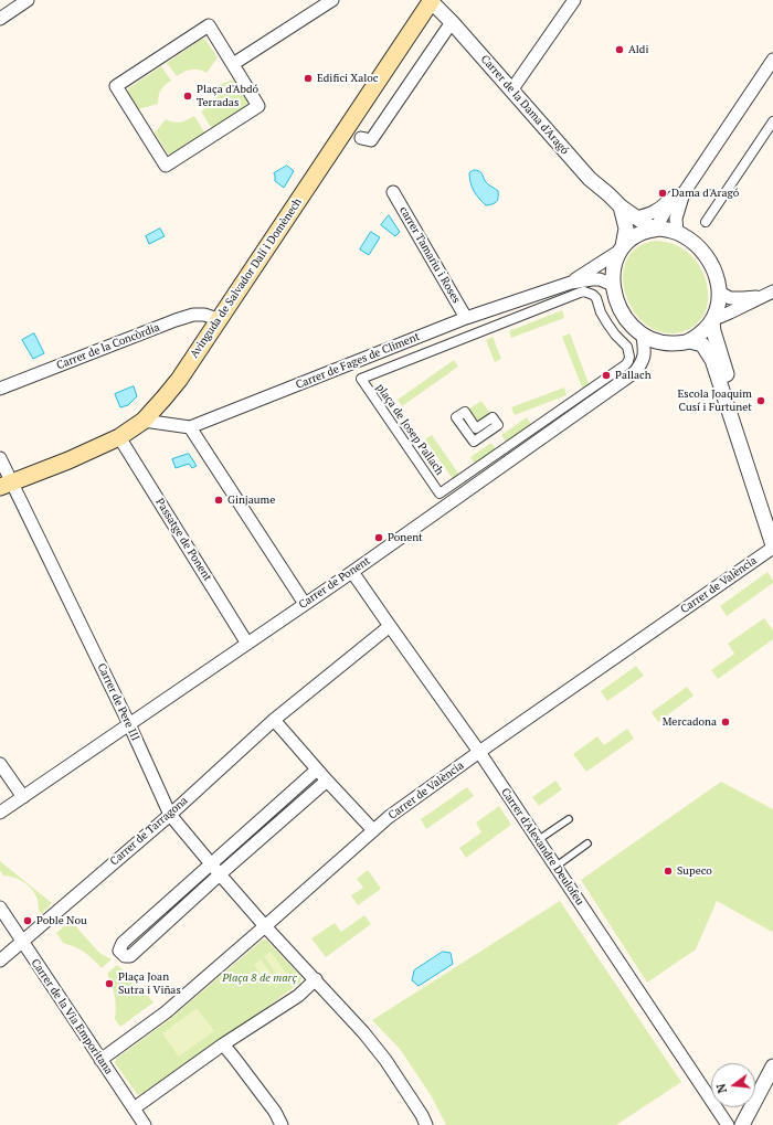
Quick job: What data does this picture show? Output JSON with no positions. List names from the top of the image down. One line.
{"streets":{"main road":["Avinguda de Salvador Dalí i Domènech"],"street":["Carrer de la Dama d'Aragó","carrer Tamariu i Roses","Carrer de la Concòrdia","Carrer de Fages de Climent","plaça de Josep Pallach","Passatge de Ponent","Carrer de Ponent","Carrer de València","Carrer de Pere III","Carrer de Tarragona","Carrer d'Alexandre Deulofeu","Carrer de la Via Emporitana"]},"crossings":[["Carrer de la Dama d'Aragó","Avinguda de Salvador Dalí i Domènech"],["Carrer de la Dama d'Aragó","Carrer de Fages de Climent"],["Carrer de la Dama d'Aragó","Carrer de Ponent"],["carrer Tamariu i Roses","Carrer de Fages de Climent"],["Avinguda de Salvador Dalí i Domènech","Carrer de la Concòrdia"],["Avinguda de Salvador Dalí i Domènech","Carrer de Fages de Climent"],["Avinguda de Salvador Dalí i Domènech","Passatge de Ponent"],["Avinguda de Salvador Dalí i Domènech","Carrer de Pere III"],["Carrer de Fages de Climent","Carrer de Ponent"],["Passatge de Ponent","Carrer de Ponent"],["Carrer de Ponent","Carrer de Pere III"],["Carrer de Ponent","Carrer d'Alexandre Deulofeu"],["Carrer de València","Carrer de Pere III"],["Carrer de València","Carrer d'Alexandre Deulofeu"],["Carrer de València","Carrer de la Via Emporitana"],["Carrer de Pere III","Carrer de Tarragona"],["Carrer de Tarragona","Carrer d'Alexandre Deulofeu"],["Carrer de Tarragona","Carrer de la Via Emporitana"]],"parks":["Plaça 8 de març"],"places":["Aldi","Edifici Xaloc","Plaça d'Abdó Terradas","Dama d'Aragó","Pallach","Escola Joaquim Cusí i Furtunet","Ginjaume","Ponent","Mercadona","Supeco","Poble Nou","Plaça Joan Sutra i Viñas"],"north":"left"}
